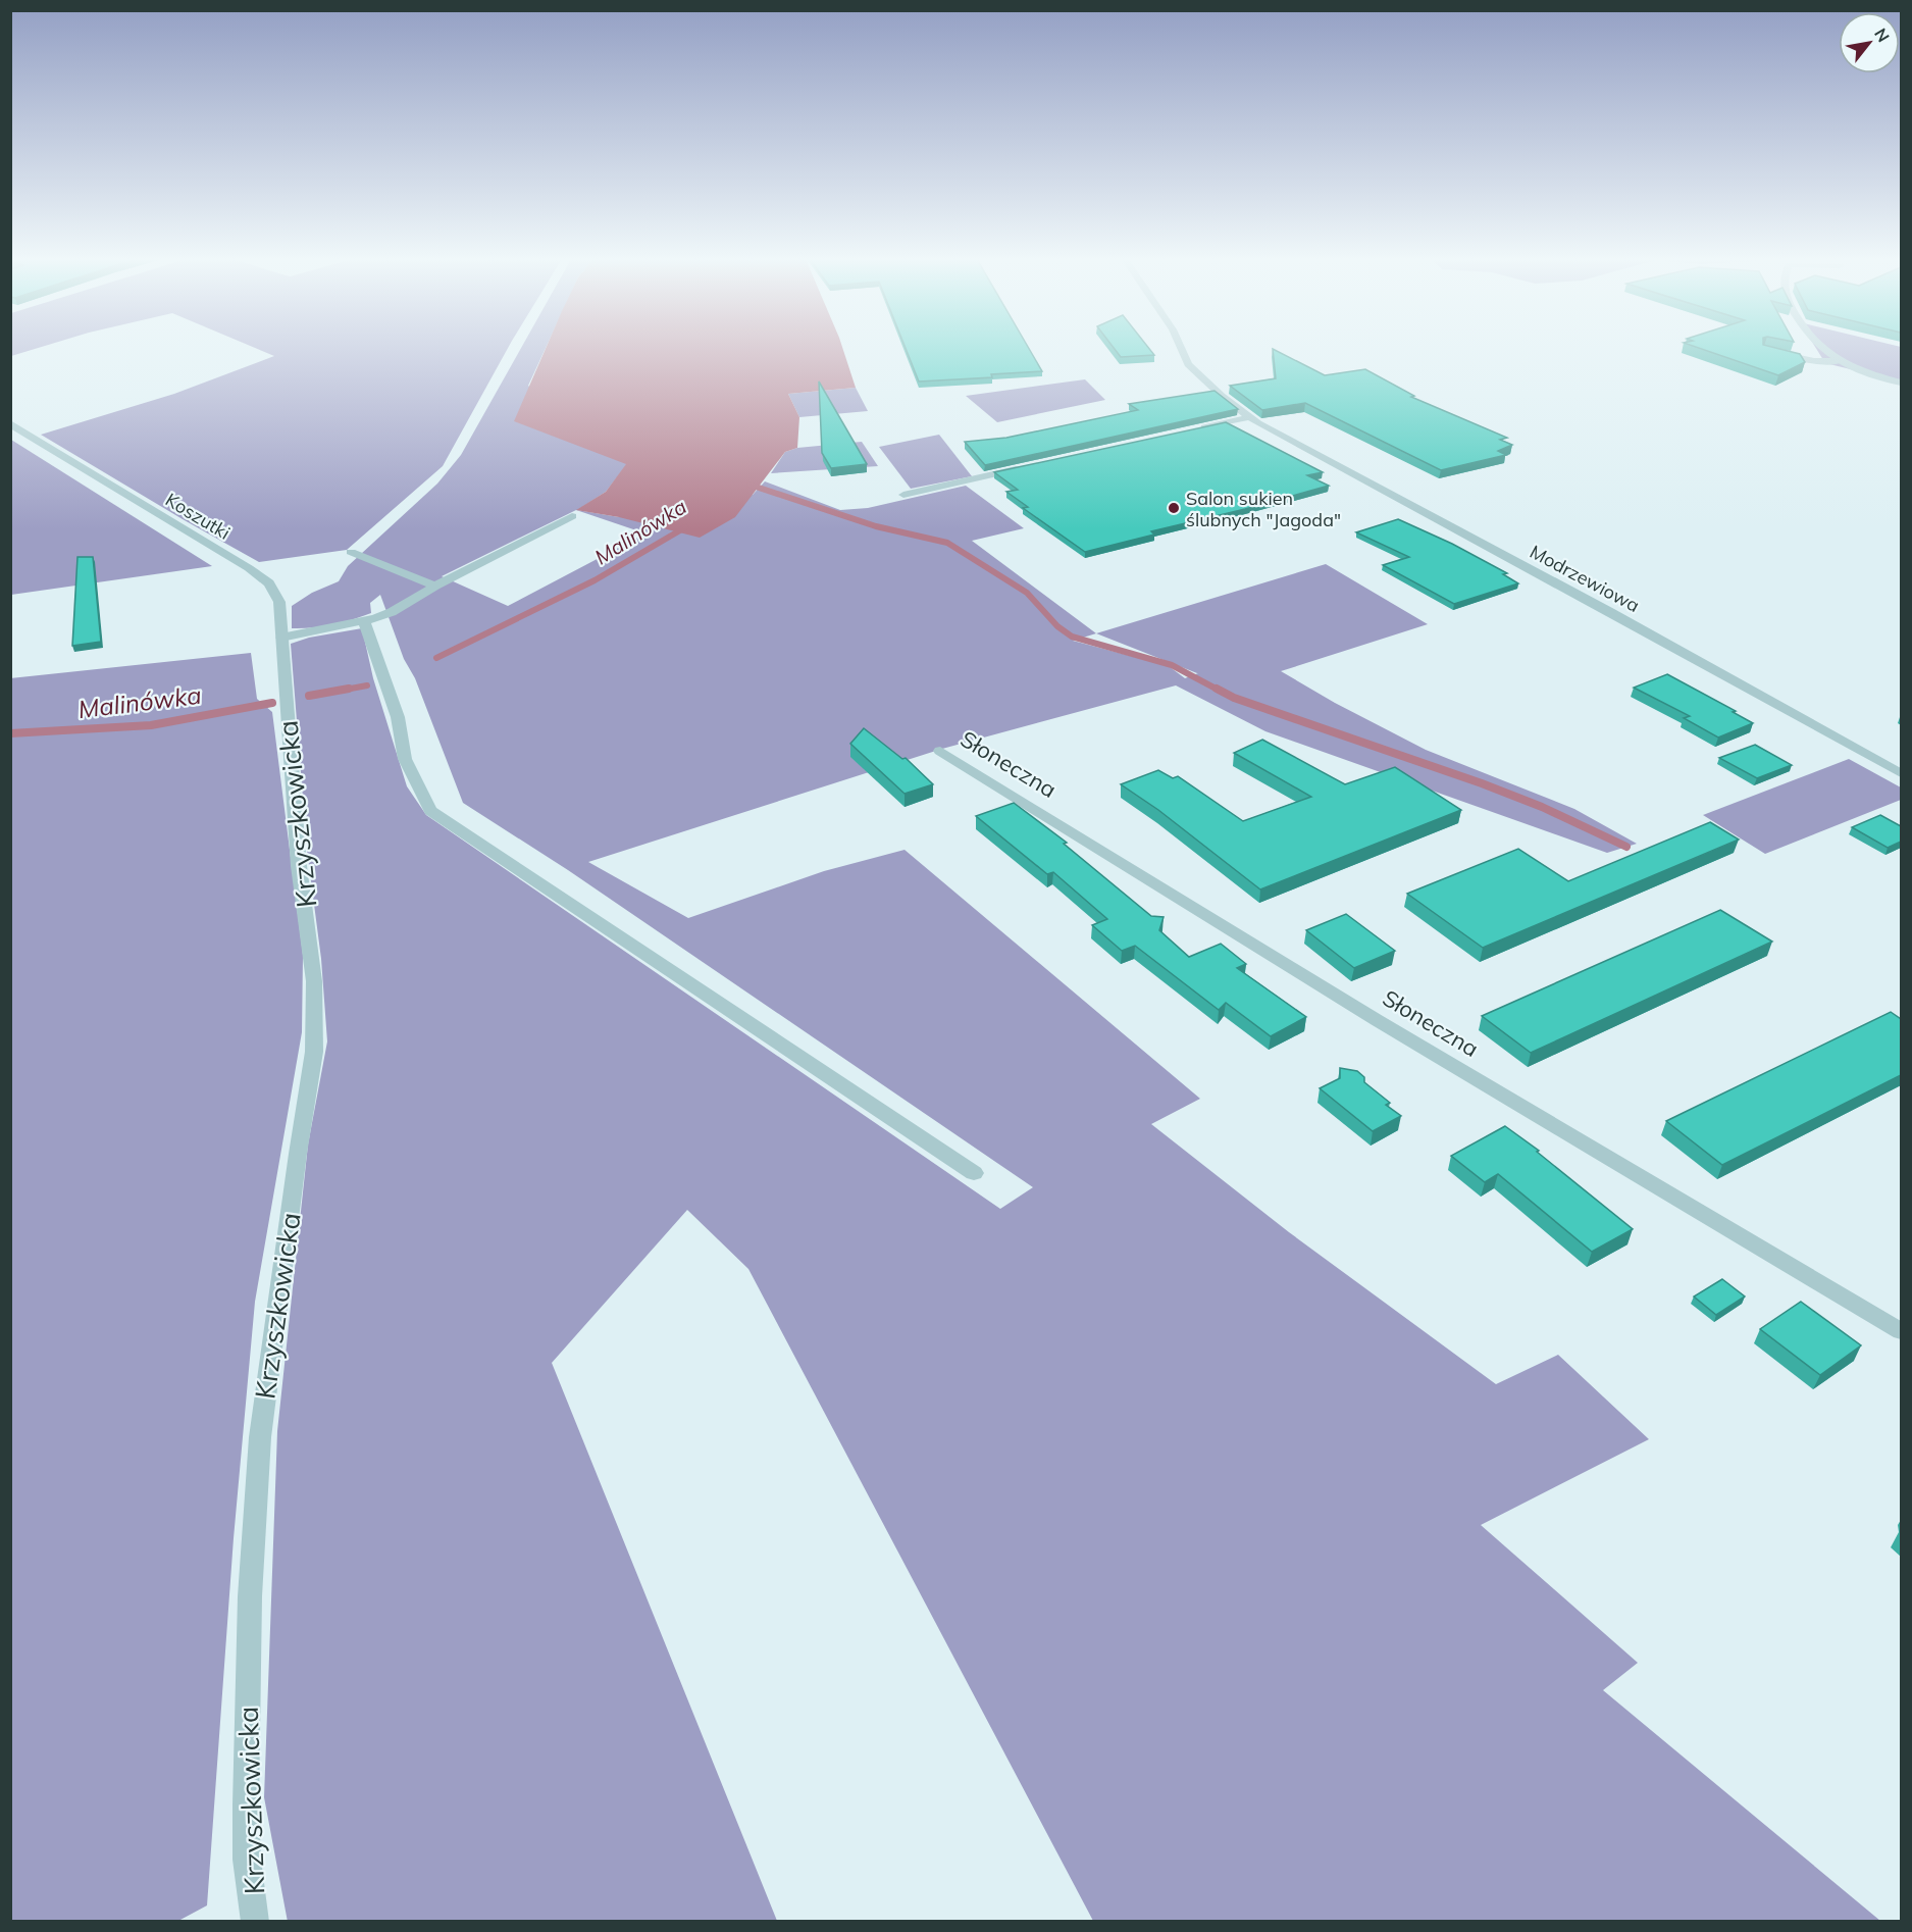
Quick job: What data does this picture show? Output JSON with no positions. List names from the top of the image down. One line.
{"streets":{"street":["Koszutki","Modrzewiowa","Słoneczna","Krzyszkowicka"]},"crossings":[["Koszutki","Krzyszkowicka"]],"water":["Malinówka"],"places":["Salon sukien ślubnych \"Jagoda\""],"north":"top right"}
